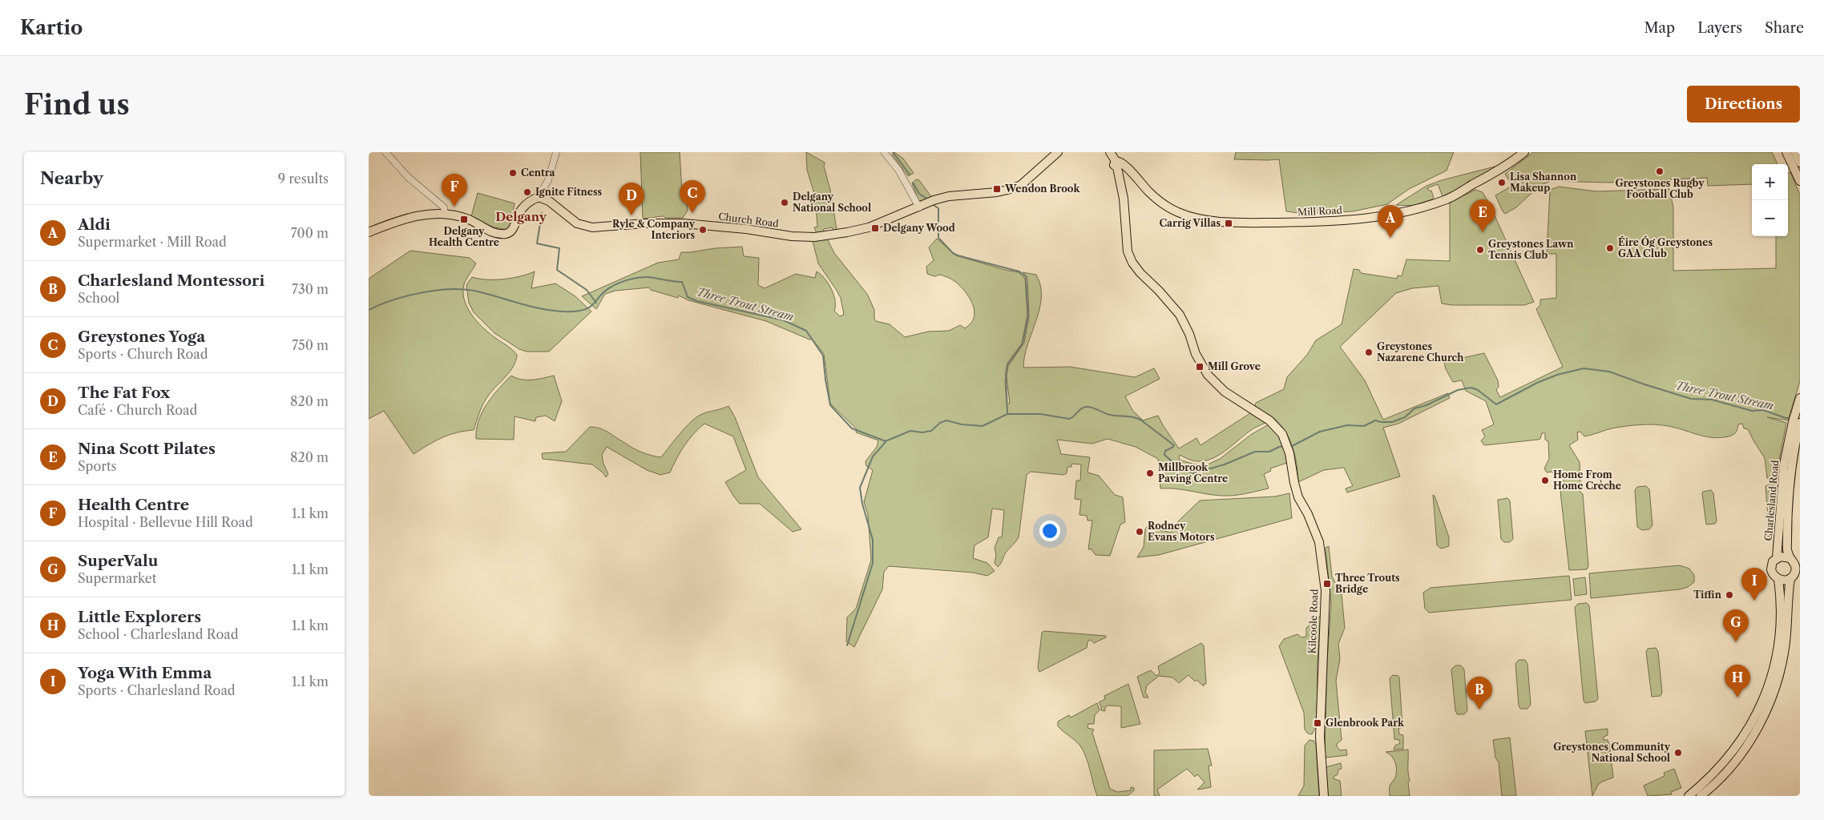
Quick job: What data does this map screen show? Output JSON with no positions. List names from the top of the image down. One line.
{"streets":{"main road":["Mill Road","Church Road","Charlesland Road","Kilcoole Road"]},"crossings":[["Mill Road","Kilcoole Road"]],"districts":["Delgany"],"water":["Three Trout Stream"],"places":{"other":["Greystones Rugby Football Club","Centra","Lisa Shannon Makeup","Ignite Fitness","Delgany National School","Ryle & Company Interiors","Éire Óg Greystones GAA Club","Greystones Lawn Tennis Club","Greystones Nazarene Church","Millbrook Paving Centre","Home From Home Crèche","Rodney Evans Motors","Tiffin","Greystones Community National School"],"transit":["Wendon Brook","Delgany Health Centre","Carrig Villas","Delgany Wood","Mill Grove","Three Trouts Bridge","Glenbrook Park"]},"page":{"header":"Kartio","nav":["Map","Layers","Share"],"buttons":"Directions","title":"Find us","heading":["Nearby","9 results"],"map_buttons":["+","−"],"pins":["F","C","D","E","A","I","G","H","B"],"list":[{"mark":"A","name":"Aldi","note":"Supermarket · Mill Road","value":"700 m"},{"mark":"B","name":"Charlesland Montessori","note":"School","value":"730 m"},{"mark":"C","name":"Greystones Yoga","note":"Sports · Church Road","value":"750 m"},{"mark":"D","name":"The Fat Fox","note":"Café · Church Road","value":"820 m"},{"mark":"E","name":"Nina Scott Pilates","note":"Sports","value":"820 m"},{"mark":"F","name":"Health Centre","note":"Hospital · Bellevue Hill Road","value":"1.1 km"},{"mark":"G","name":"SuperValu","note":"Supermarket","value":"1.1 km"},{"mark":"H","name":"Little Explorers","note":"School · Charlesland Road","value":"1.1 km"},{"mark":"I","name":"Yoga With Emma","note":"Sports · Charlesland Road","value":"1.1 km"}]}}
